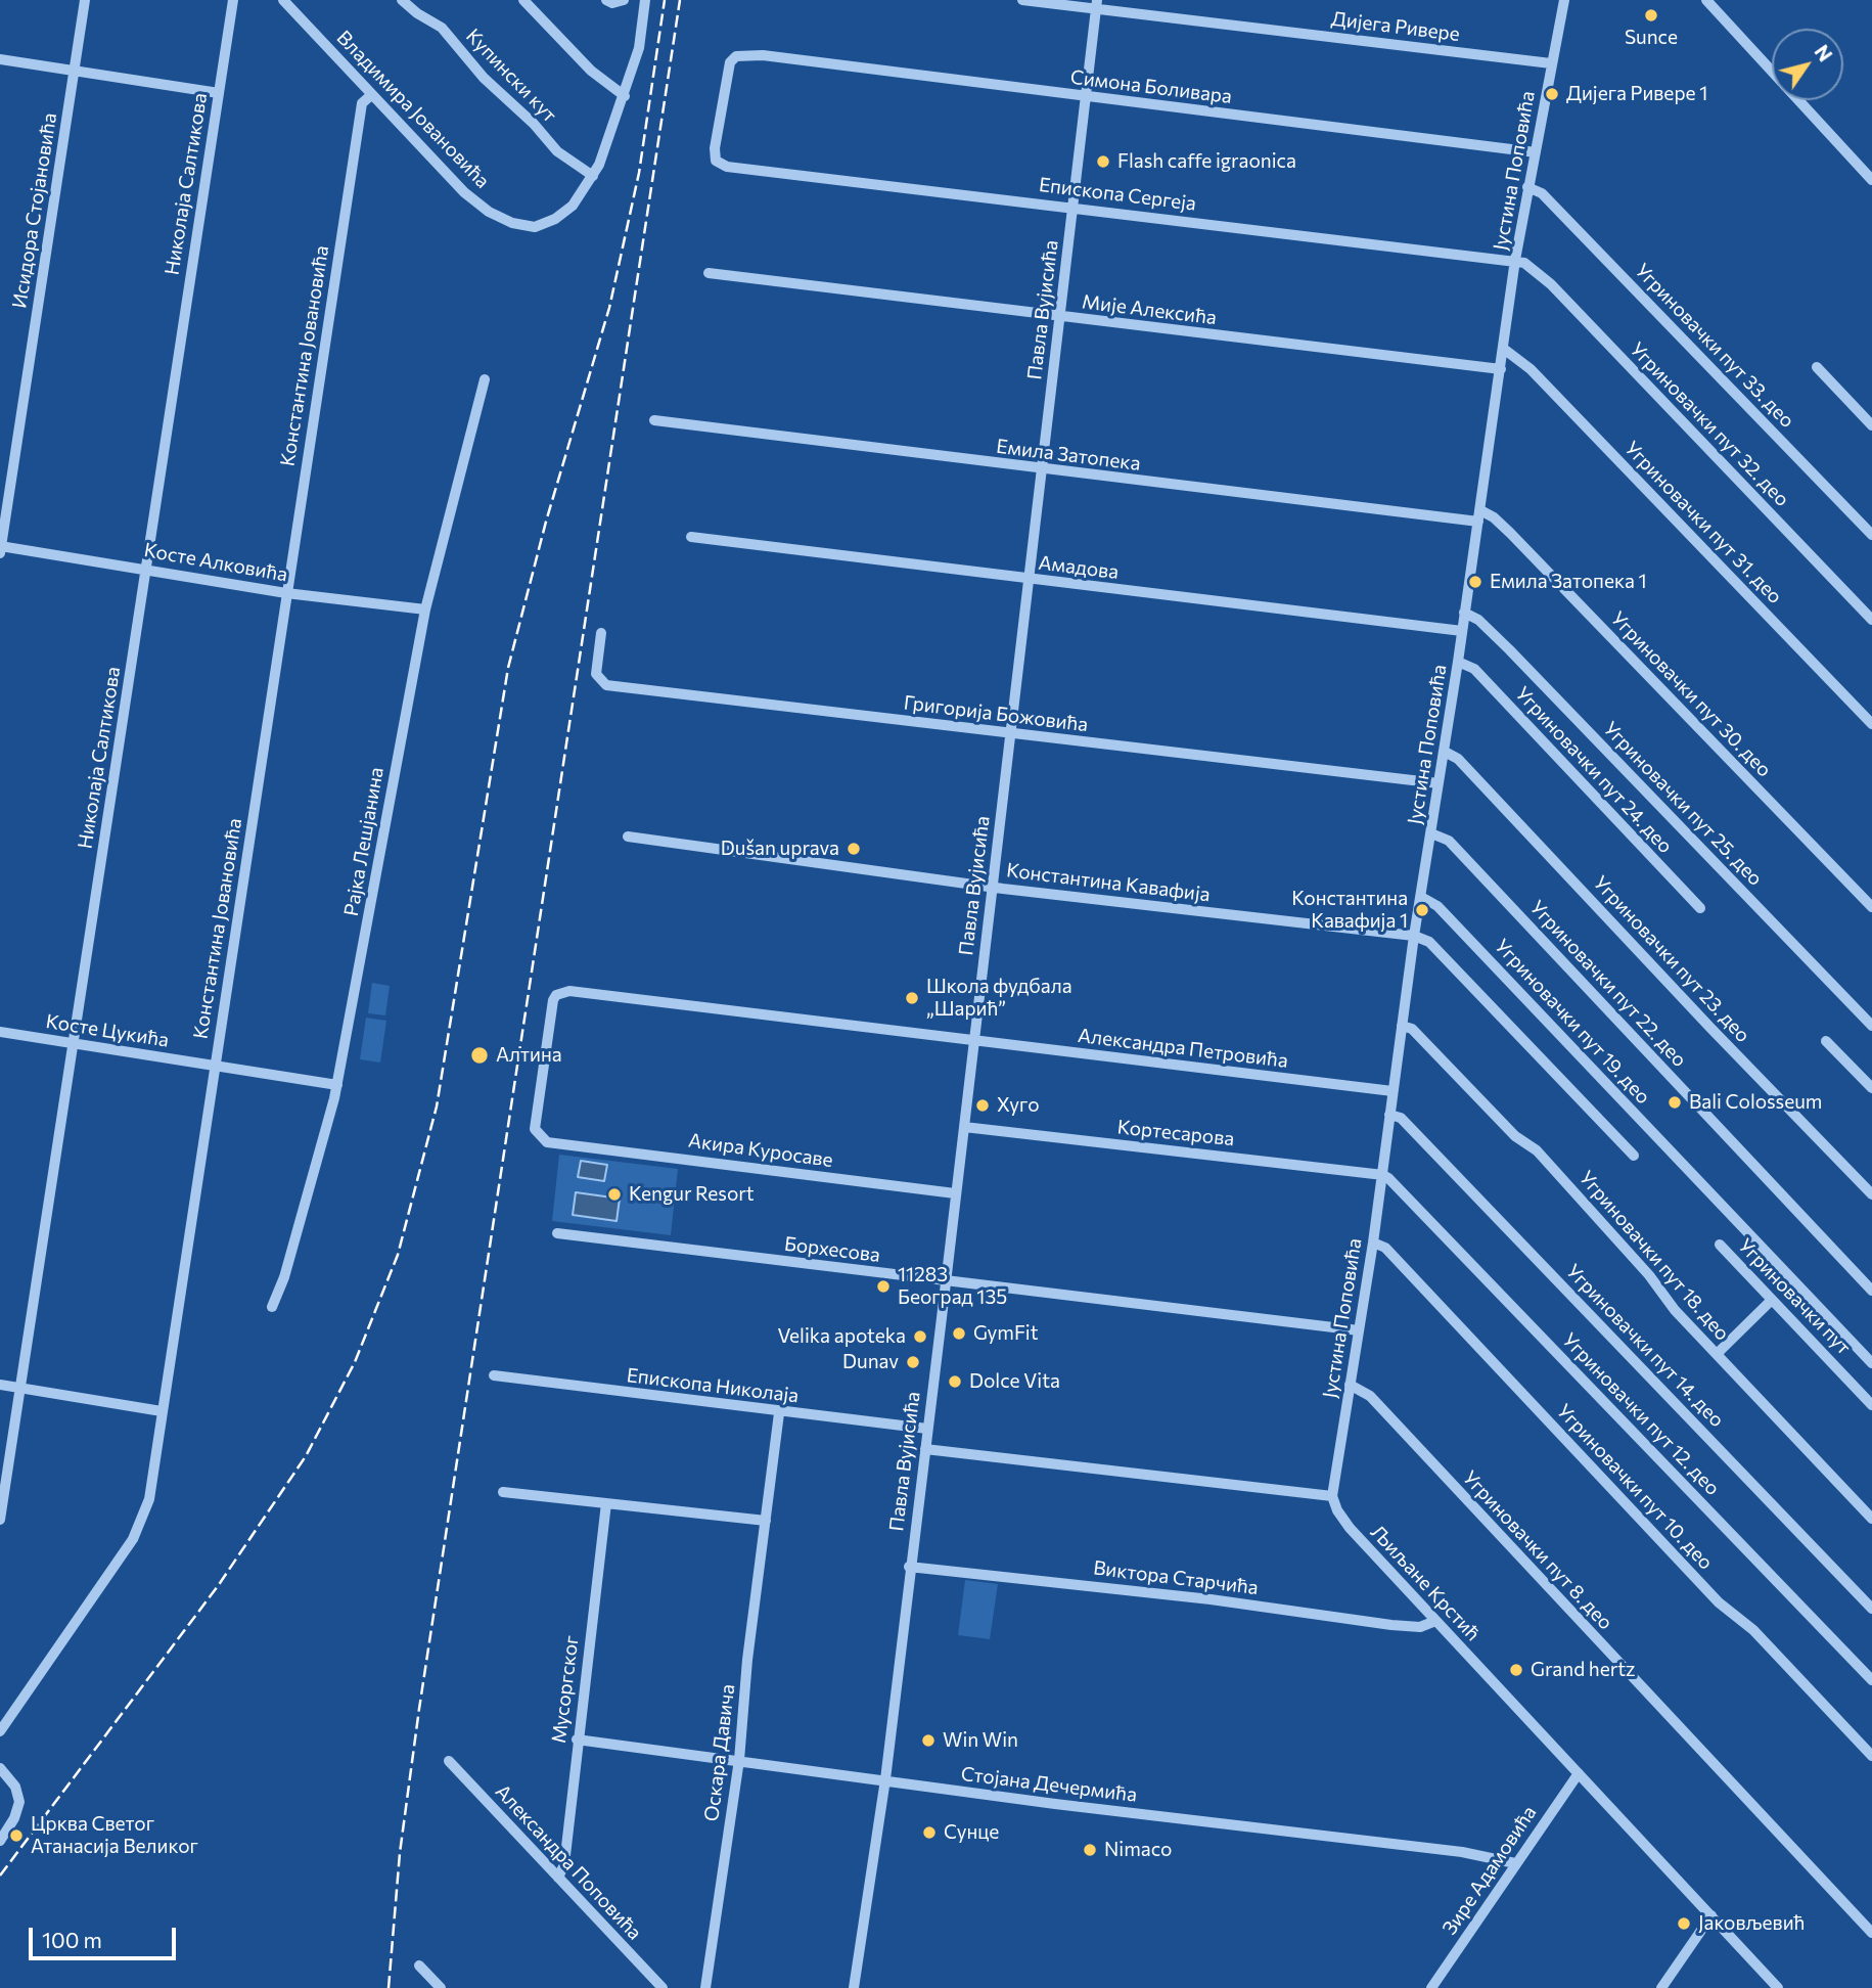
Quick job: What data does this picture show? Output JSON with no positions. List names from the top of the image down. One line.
{"streets":{"street":["Дијега Ривере","Купински кут","Симона Боливара","Владимира Јовановића","Јустина Поповића","Николаја Салтикова","Епископа Сергеја","Исидора Стојановића","Павла Вујисића","Мије Алексића","Угриновачки пут 33. део","Константина Јовановића","Угриновачки пут 32. део","Емила Затопека","Угриновачки пут 31. део","Косте Алковића","Амадова","Угриновачки пут 30. део","Григорија Божовића","Угриновачки пут 24. део","Угриновачки пут 25. део","Рајка Лешјанина","Константина Кавафија","Угриновачки пут 23. део","Угриновачки пут 22. део","Угриновачки пут 19. део","Косте Цукића","Александра Петровића","Кортесарова","Акира Куросаве","Борхесова","Угриновачки пут 18. део","Угриновачки пут","Угриновачки пут 14. део","Епископа Николаја","Угриновачки пут 12. део","Угриновачки пут 10. део","Угриновачки пут 8. део","Виктора Старчића","Љиљане Крстић","Мусоргског","Оскара Давича","Стојана Дечермића","Александра Поповића","Зире Адамовића"]},"crossings":[["Дијега Ривере","Јустина Поповића"],["Дијега Ривере","Павла Вујисића"],["Купински кут","Владимира Јовановића"],["Симона Боливара","Јустина Поповића"],["Симона Боливара","Епископа Сергеја"],["Симона Боливара","Павла Вујисића"],["Владимира Јовановића","Константина Јовановића"],["Јустина Поповића","Епископа Сергеја"],["Јустина Поповића","Мије Алексића"],["Јустина Поповића","Угриновачки пут 33. део"],["Јустина Поповића","Угриновачки пут 32. део"],["Јустина Поповића","Емила Затопека"],["Јустина Поповића","Угриновачки пут 31. део"],["Јустина Поповића","Амадова"],["Јустина Поповића","Угриновачки пут 30. део"],["Јустина Поповића","Григорија Божовића"],["Јустина Поповића","Угриновачки пут 24. део"],["Јустина Поповића","Угриновачки пут 25. део"],["Јустина Поповића","Константина Кавафија"],["Јустина Поповића","Угриновачки пут 23. део"],["Јустина Поповића","Угриновачки пут 22. део"],["Јустина Поповића","Угриновачки пут 19. део"],["Јустина Поповића","Александра Петровића"],["Јустина Поповића","Кортесарова"],["Јустина Поповића","Борхесова"],["Јустина Поповића","Угриновачки пут 18. део"],["Јустина Поповића","Угриновачки пут 14. део"],["Јустина Поповића","Угриновачки пут 12. део"],["Јустина Поповића","Угриновачки пут 10. део"],["Јустина Поповића","Угриновачки пут 8. део"],["Јустина Поповића","Љиљане Крстић"],["Николаја Салтикова","Косте Алковића"],["Николаја Салтикова","Косте Цукића"],["Епископа Сергеја","Павла Вујисића"],["Епископа Сергеја","Угриновачки пут 32. део"],["Исидора Стојановића","Косте Алковића"],["Павла Вујисића","Мије Алексића"],["Павла Вујисића","Емила Затопека"],["Павла Вујисића","Амадова"],["Павла Вујисића","Григорија Божовића"],["Павла Вујисића","Константина Кавафија"],["Павла Вујисића","Александра Петровића"],["Павла Вујисића","Кортесарова"],["Павла Вујисића","Акира Куросаве"],["Павла Вујисића","Борхесова"],["Павла Вујисића","Епископа Николаја"],["Павла Вујисића","Виктора Старчића"],["Павла Вујисића","Стојана Дечермића"],["Константина Јовановића","Косте Алковића"],["Константина Јовановића","Косте Цукића"],["Емила Затопека","Угриновачки пут 30. део"],["Косте Алковића","Рајка Лешјанина"],["Рајка Лешјанина","Косте Цукића"],["Александра Петровића","Акира Куросаве"],["Кортесарова","Угриновачки пут 12. део"],["Епископа Николаја","Оскара Давича"],["Виктора Старчића","Љиљане Крстић"],["Љиљане Крстић","Зире Адамовића"],["Мусоргског","Стојана Дечермића"],["Мусоргског","Александра Поповића"],["Оскара Давича","Стојана Дечермића"],["Стојана Дечермића","Зире Адамовића"]],"places":["Sunce","Дијега Ривере 1","Flash caffe igraonica","Емила Затопека 1","Dušan uprava","Константина Кавафија 1","Школа фудбала „Шарић”","Алтина","Bali Colosseum","Хуго","Kengur Resort","11283 Београд 135","GymFit","Velika apoteka","Dunav","Dolce Vita","Grand hertz","Win Win","Сунце","Црква Светог Атанасија Великог","Nimaco","Јаковљевић"],"scale_bar":"100 m","north":"top right"}
